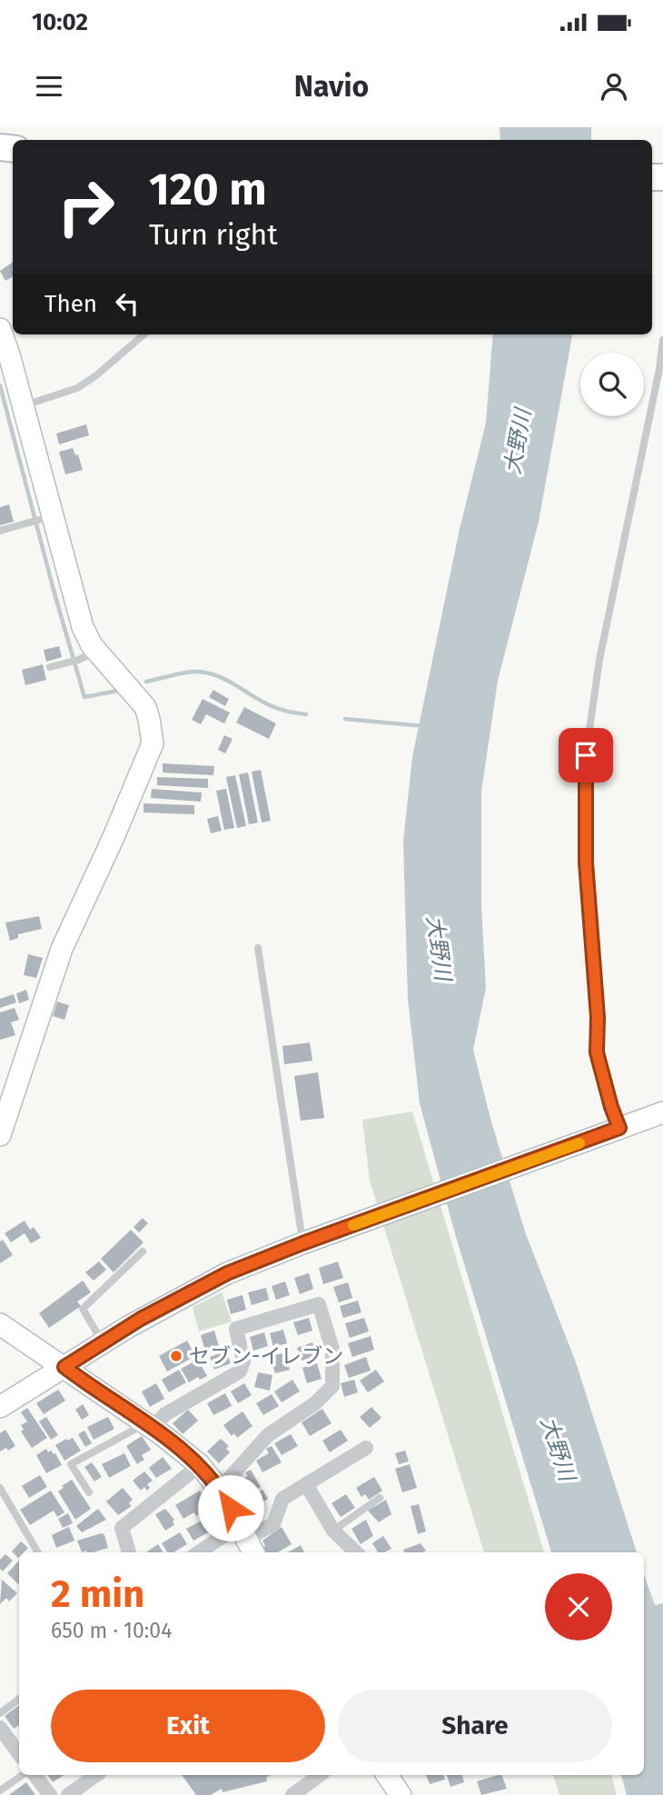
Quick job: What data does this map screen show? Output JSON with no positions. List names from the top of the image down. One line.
{"water":["大野川"],"places":["セブン-イレブン"],"page":{"status":"10:02","header":"Navio","turn":["120 m","Turn right"],"then":"Then","heading":["2 min","650 m · 10:04"],"buttons":["Exit","Share"]}}
